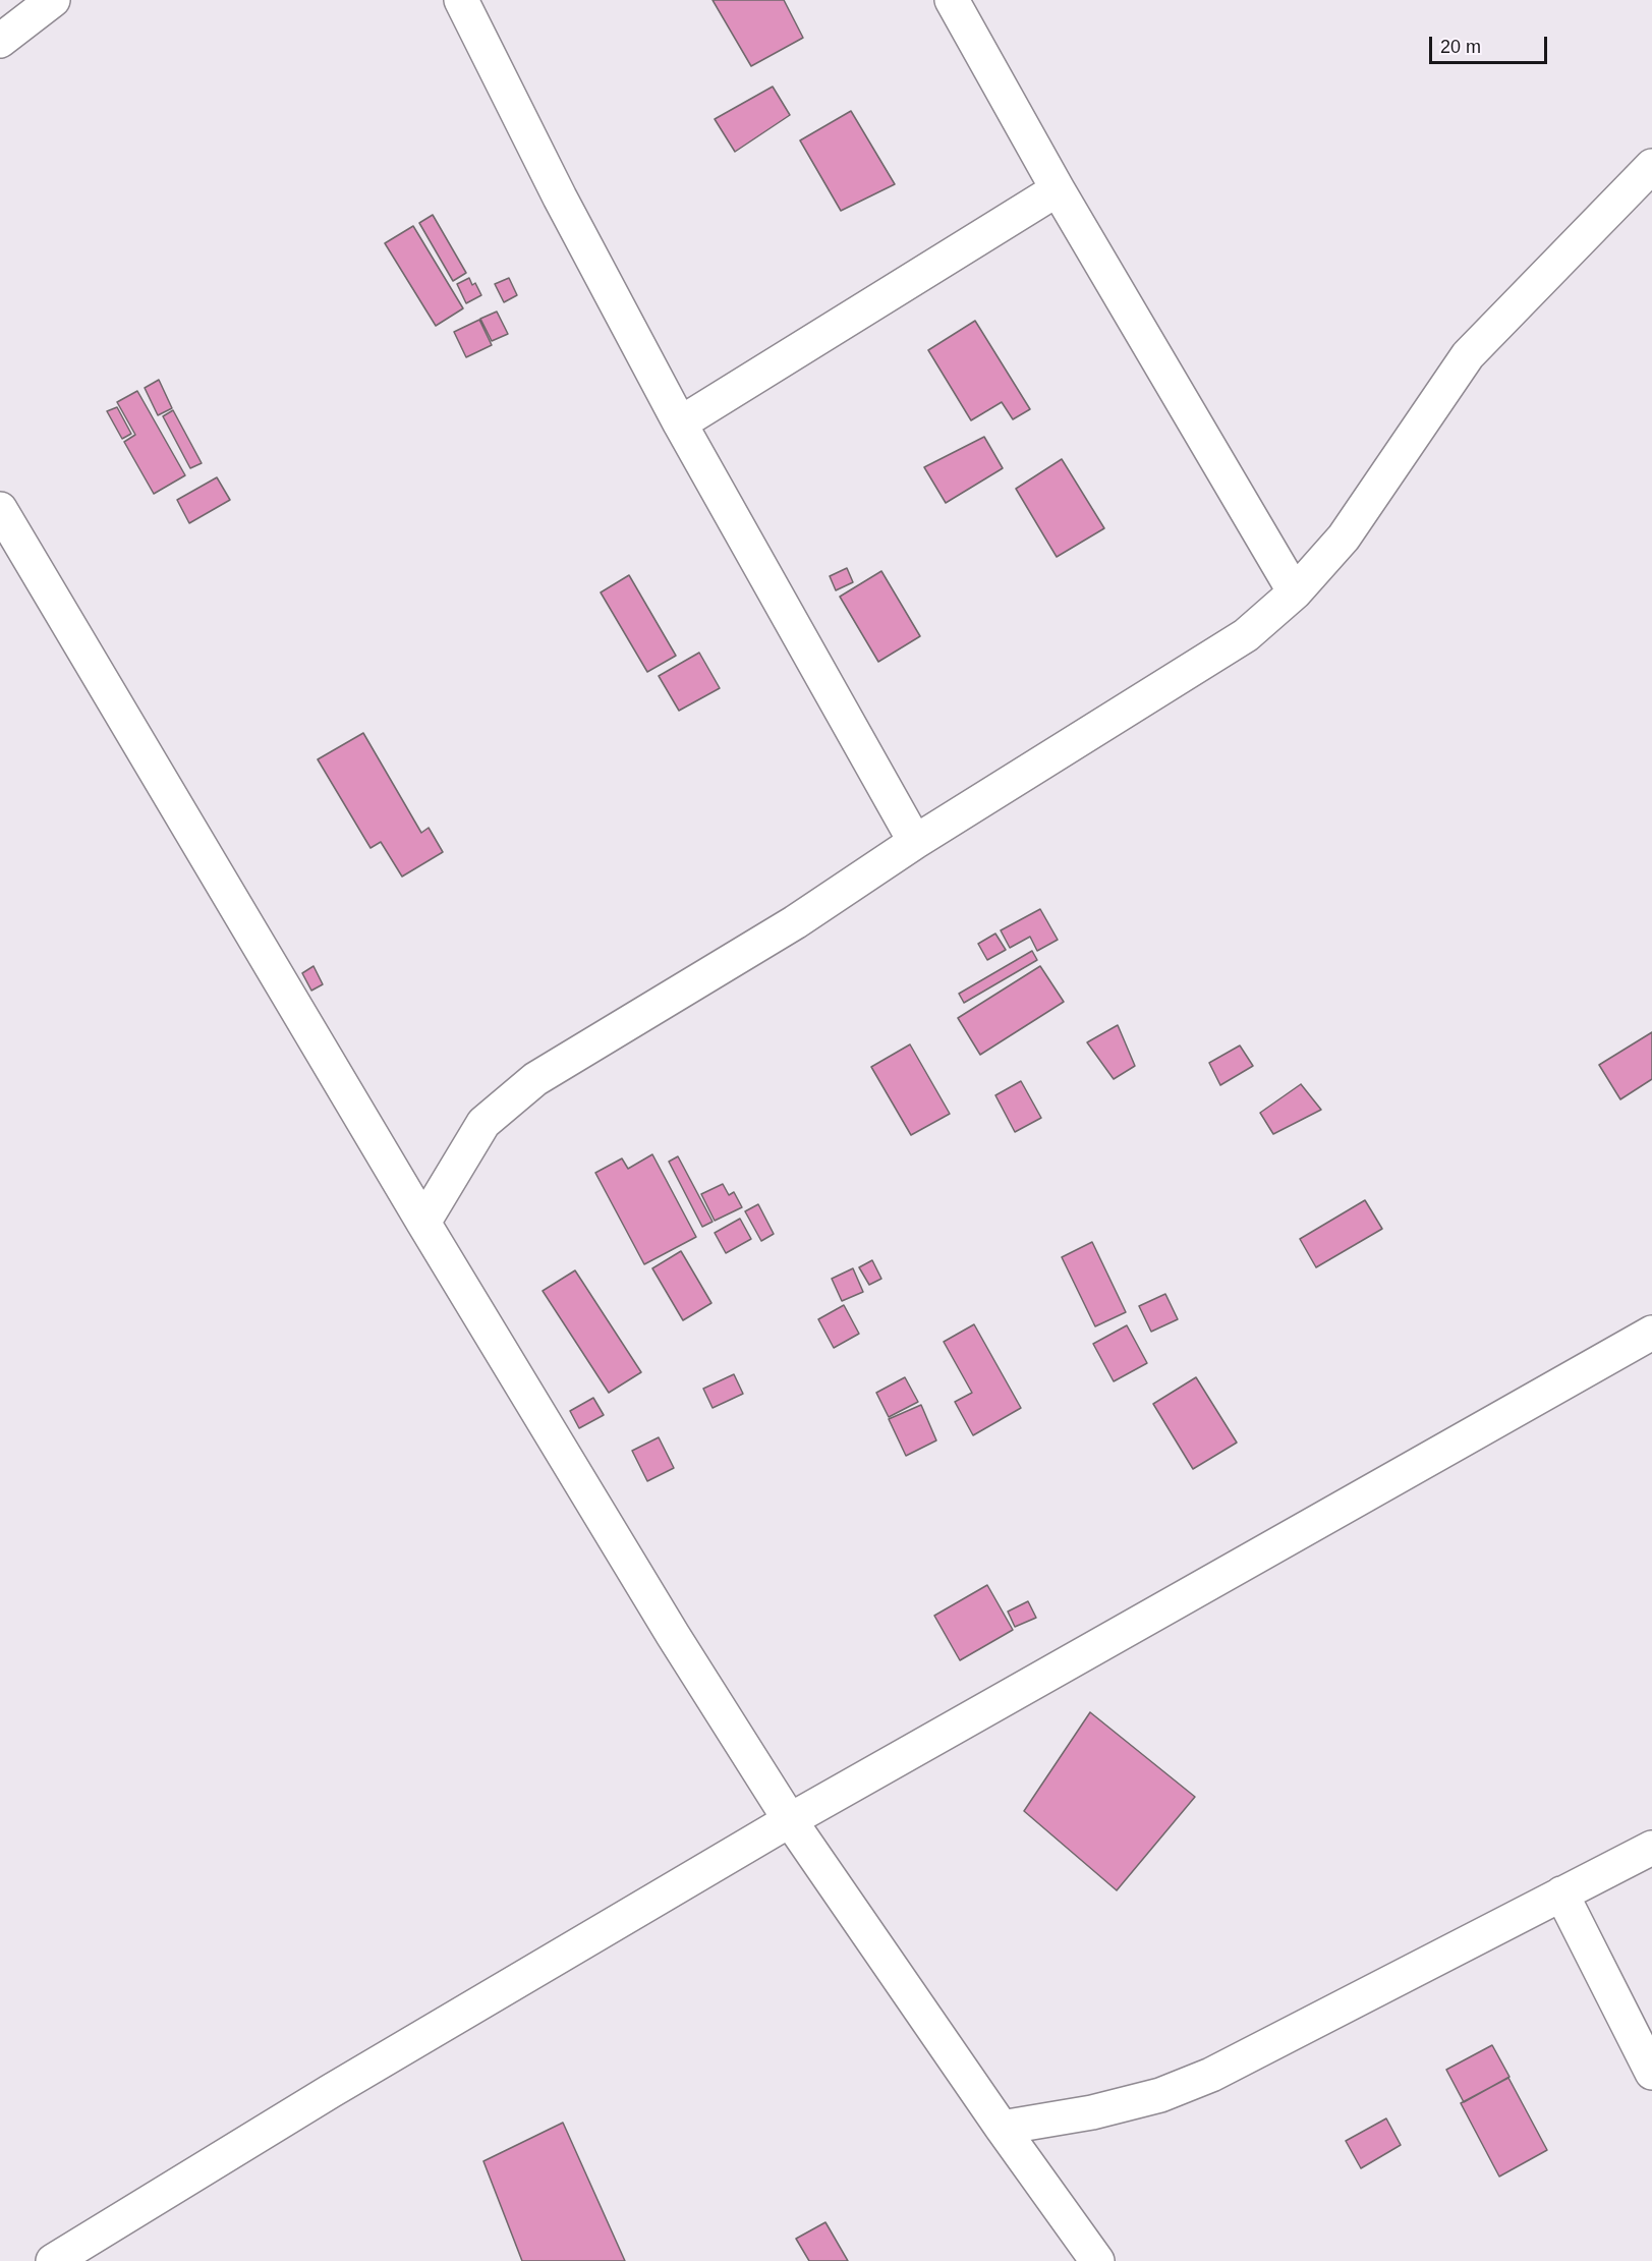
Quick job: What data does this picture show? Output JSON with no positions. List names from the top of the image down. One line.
{"scale_bar":"20 m"}
